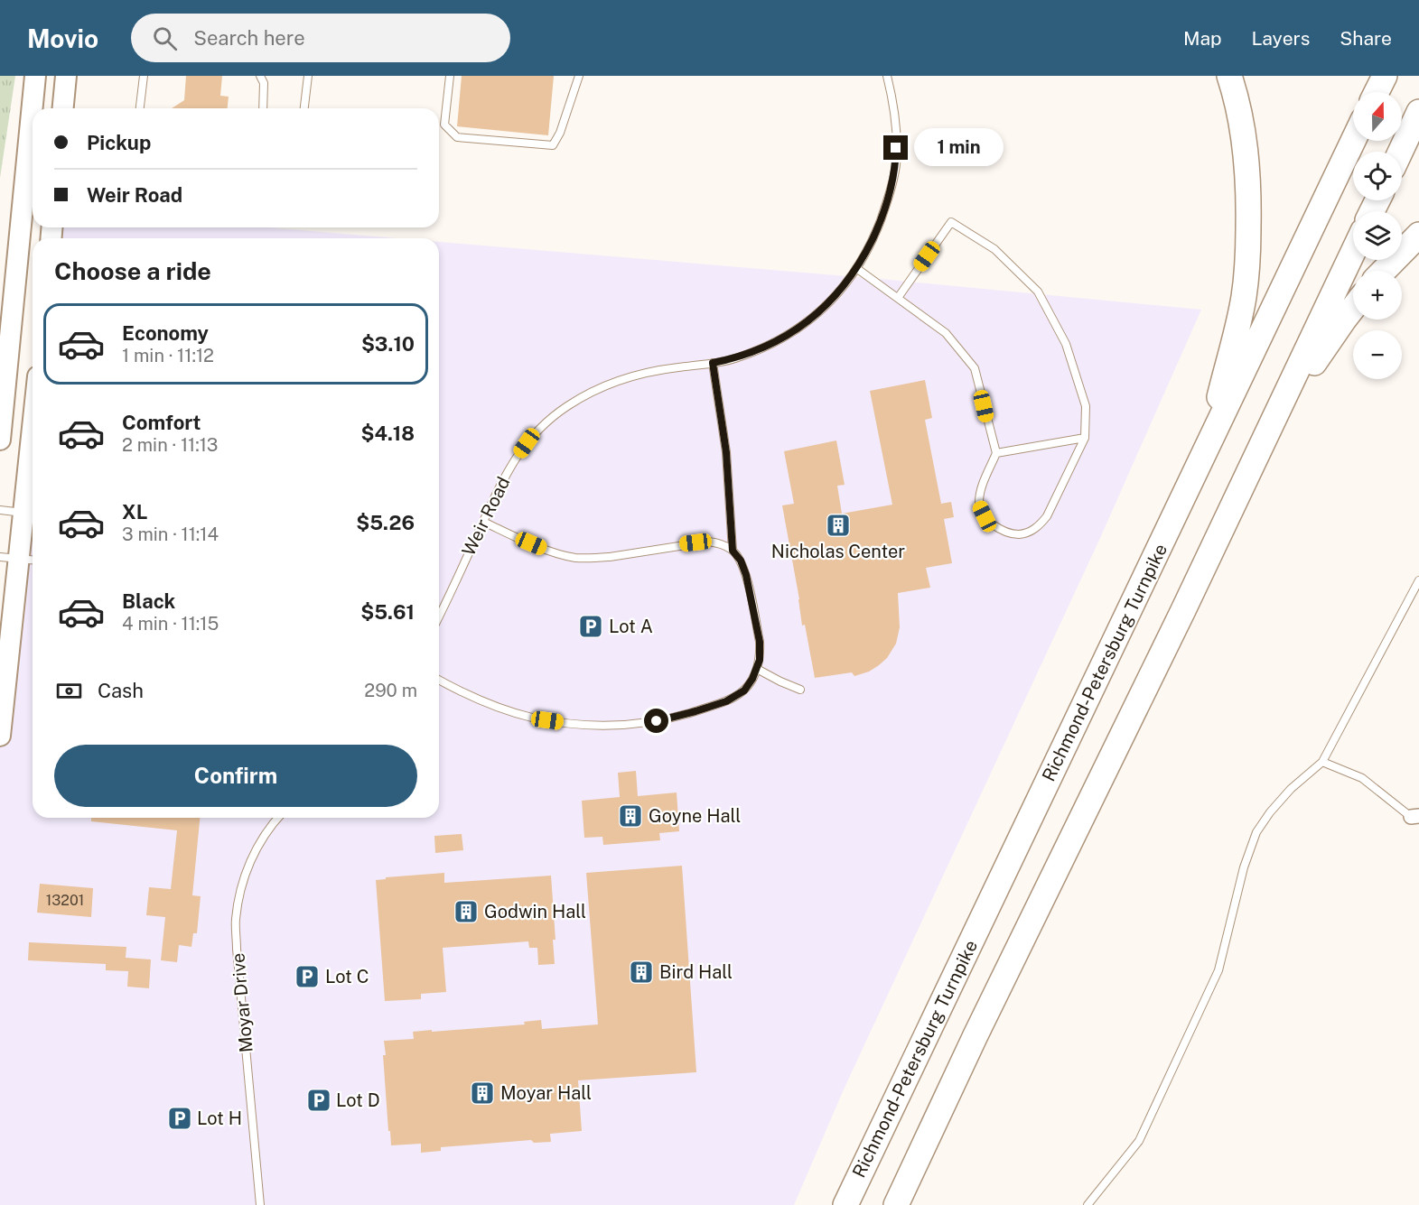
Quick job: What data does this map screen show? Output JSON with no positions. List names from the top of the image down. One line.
{"streets":{"highway":["Richmond-Petersburg Turnpike"],"lane":["Weir Road","Moyar Drive"]},"places":{"building":["Nicholas Center","Goyne Hall","Godwin Hall","Bird Hall","Moyar Hall"],"parking":["Lot A","Lot C","Lot D","Lot H"]},"house_numbers":["13201"],"north":"top","page":{"header":"Movio","search":"Search here","nav":["Map","Layers","Share"],"map_buttons":["+","−"],"banner":["Pickup","Weir Road"],"bubble":"1 min","heading":"Choose a ride","list":[{"name":"Economy","note":"1 min · 11:12","value":"$3.10"},{"name":"Comfort","note":"2 min · 11:13","value":"$4.18"},{"name":"XL","note":"3 min · 11:14","value":"$5.26"},{"name":"Black","note":"4 min · 11:15","value":"$5.61"}],"pay":["Cash","290 m"],"buttons":"Confirm"}}
